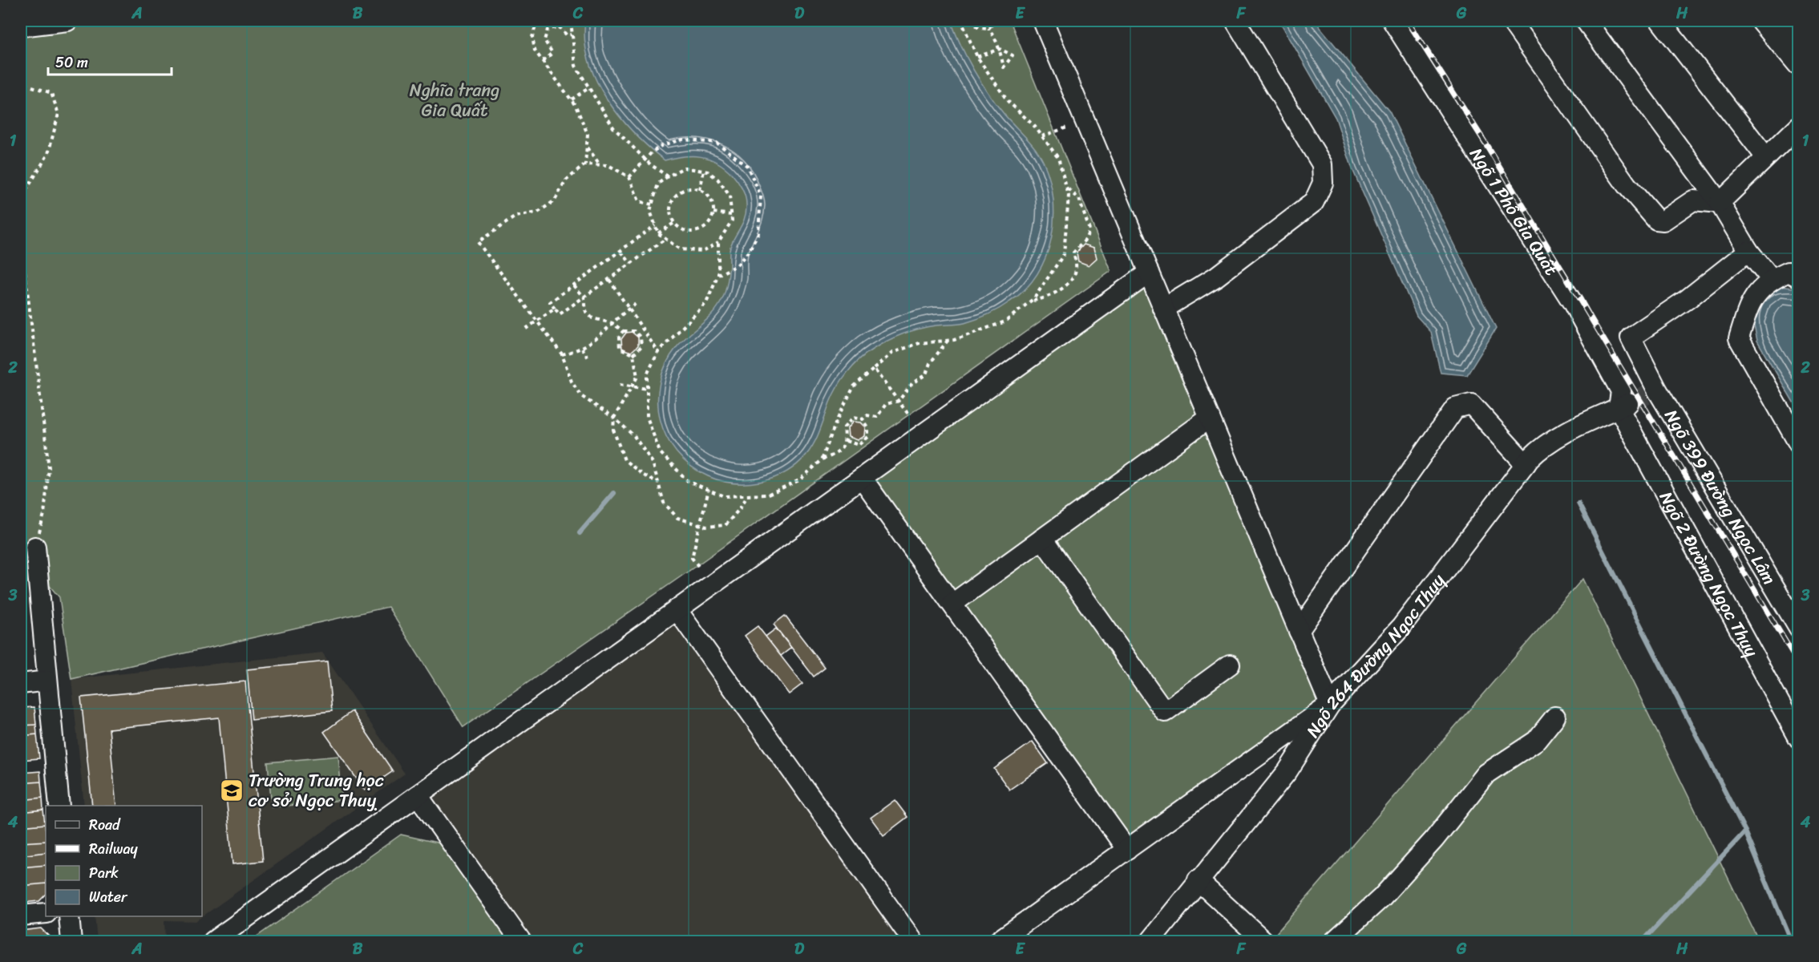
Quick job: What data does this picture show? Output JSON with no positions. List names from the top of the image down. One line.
{"streets":{"street":["Ngõ 1 Phố Gia Quất","Ngõ 399 Đường Ngọc Lâm","Ngõ 2 Đường Ngọc Thụy","Ngõ 264 Đường Ngọc Thụy"]},"crossings":[["Ngõ 1 Phố Gia Quất","Ngõ 2 Đường Ngọc Thụy"],["Ngõ 1 Phố Gia Quất","Ngõ 264 Đường Ngọc Thụy"],["Ngõ 2 Đường Ngọc Thụy","Ngõ 264 Đường Ngọc Thụy"]],"parks":["Nghĩa trang Gia Quất"],"places":{"school or university":["Trường Trung học cơ sở Ngọc Thuỵ"]},"legend":["Road","Railway","Park","Water"],"scale_bar":"50 m","grid":{"columns":["A","B","C","D","E","F","G","H"],"rows":["1","2","3","4"]}}
